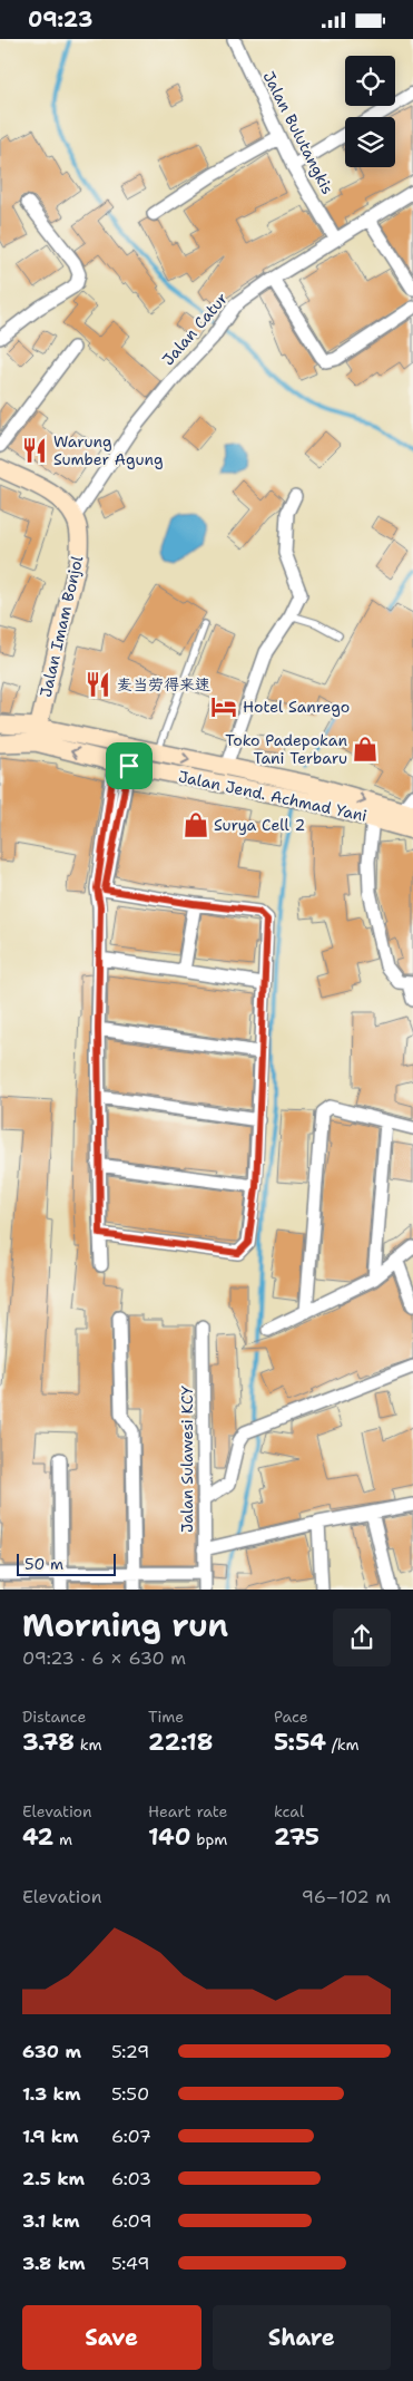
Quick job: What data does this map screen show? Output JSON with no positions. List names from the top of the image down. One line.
{"streets":{"street":["Jalan Bulutangkis","Jalan Catur","Jalan Imam Bonjol","Jalan Jend. Achmad Yani","Jalan Sulawesi KCY"]},"crossings":[["Jalan Bulutangkis","Jalan Catur"],["Jalan Catur","Jalan Imam Bonjol"],["Jalan Imam Bonjol","Jalan Jend. Achmad Yani"]],"places":{"restaurant":["Warung Sumber Agung","麦当劳得来速"],"hotel":["Hotel Sanrego"],"shop":["Toko Padepokan Tani Terbaru","Surya Cell 2"]},"scale_bar":"50 m","page":{"status":"09:23","scale":"50 m","heading":["Morning run","09:23 · 6 × 630 m"],"stats":[["Distance","3.78 km"],["Time","22:18"],["Pace","5:54 /km"],["Elevation","42 m"],["Heart rate","140 bpm"],["kcal","275"]],"chart":["Elevation","96–102 m"],"list":[{"name":"630 m","note":"5:29"},{"name":"1.3 km","note":"5:50"},{"name":"1.9 km","note":"6:07"},{"name":"2.5 km","note":"6:03"},{"name":"3.1 km","note":"6:09"},{"name":"3.8 km","note":"5:49"}],"buttons":["Save","Share"]}}
